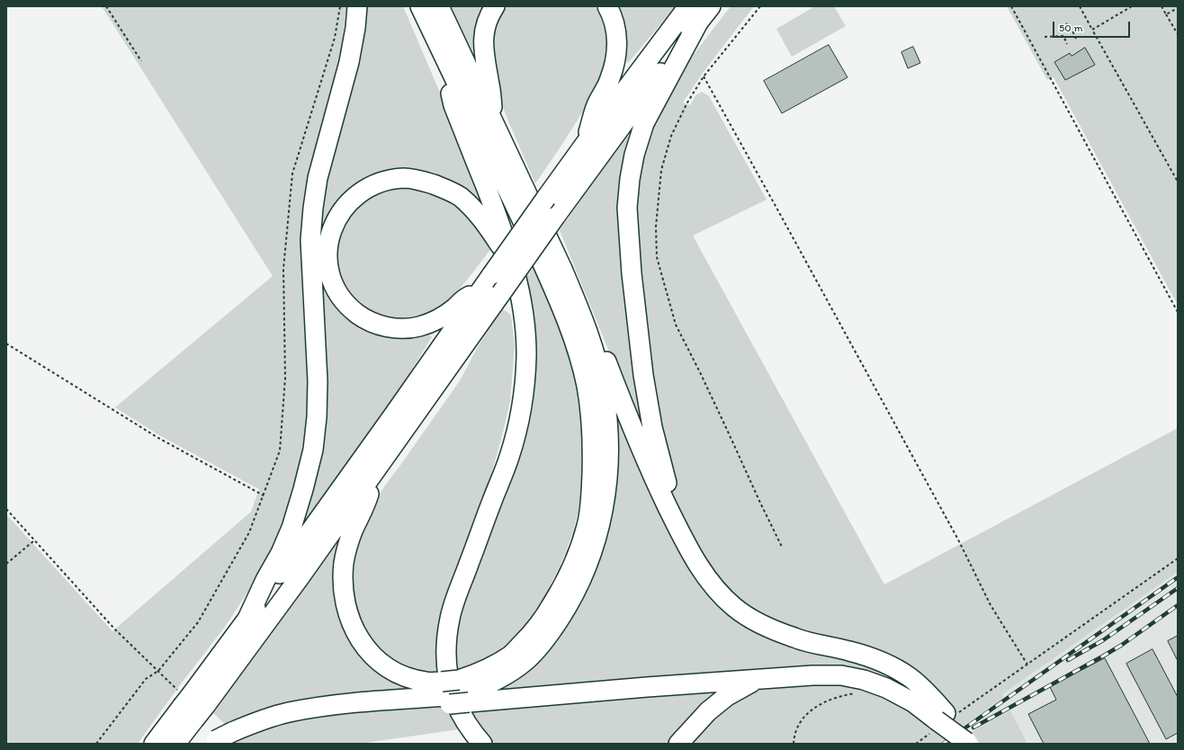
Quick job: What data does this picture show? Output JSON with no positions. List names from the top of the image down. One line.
{"scale_bar":"50 m"}
